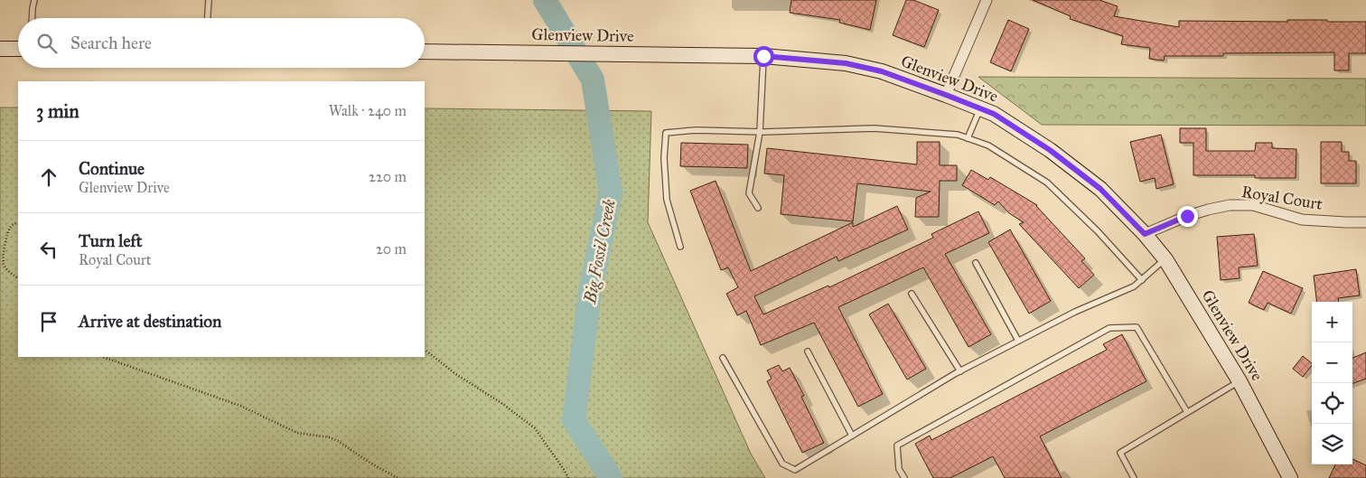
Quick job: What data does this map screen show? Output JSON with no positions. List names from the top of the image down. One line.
{"streets":{"main road":["Glenview Drive"],"street":["Royal Court"]},"crossings":[["Glenview Drive","Royal Court"]],"water":["Big Fossil Creek"],"page":{"search":"Search here","heading":["3 min","Walk · 240 m"],"list":[["Continue","Glenview Drive","220 m"],["Turn left","Royal Court","20 m"],"Arrive at destination"],"map_buttons":["+","−"]}}
